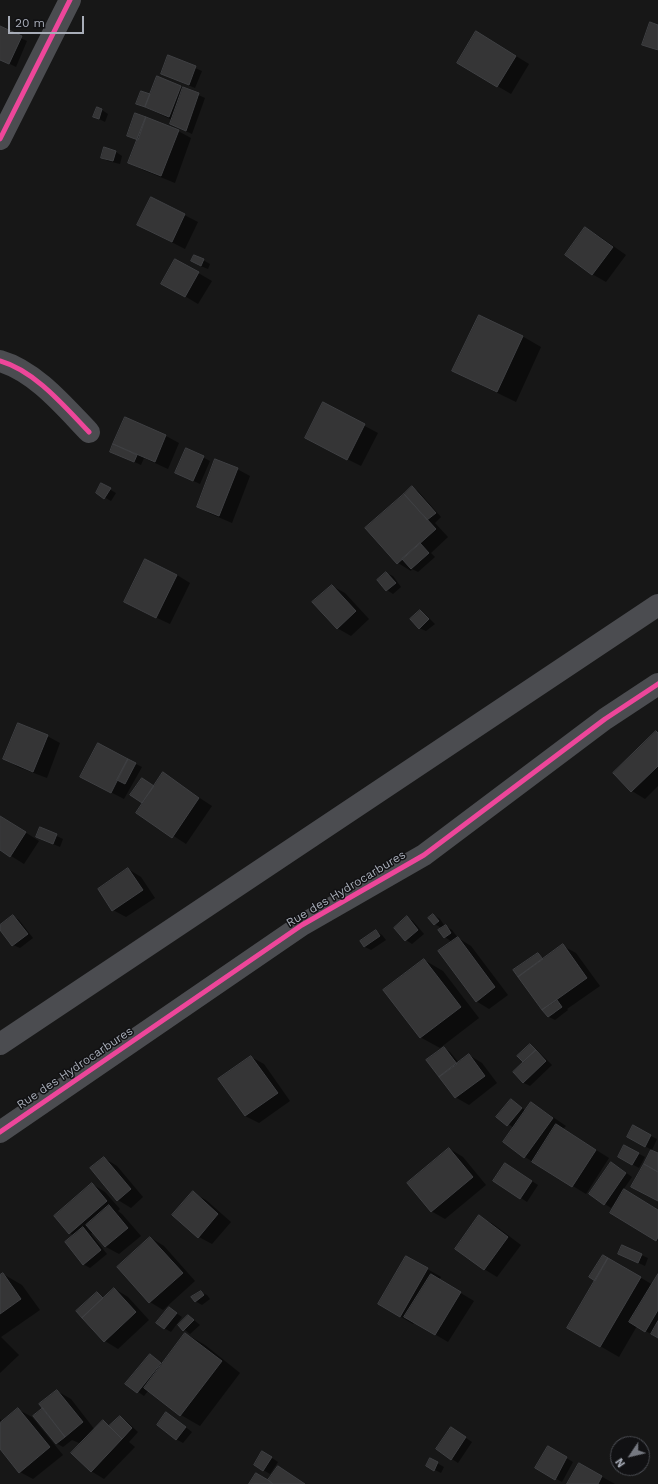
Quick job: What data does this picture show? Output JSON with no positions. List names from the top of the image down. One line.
{"streets":{"street":["Rue des Hydrocarbures"]},"scale_bar":"20 m","north":"bottom left"}
